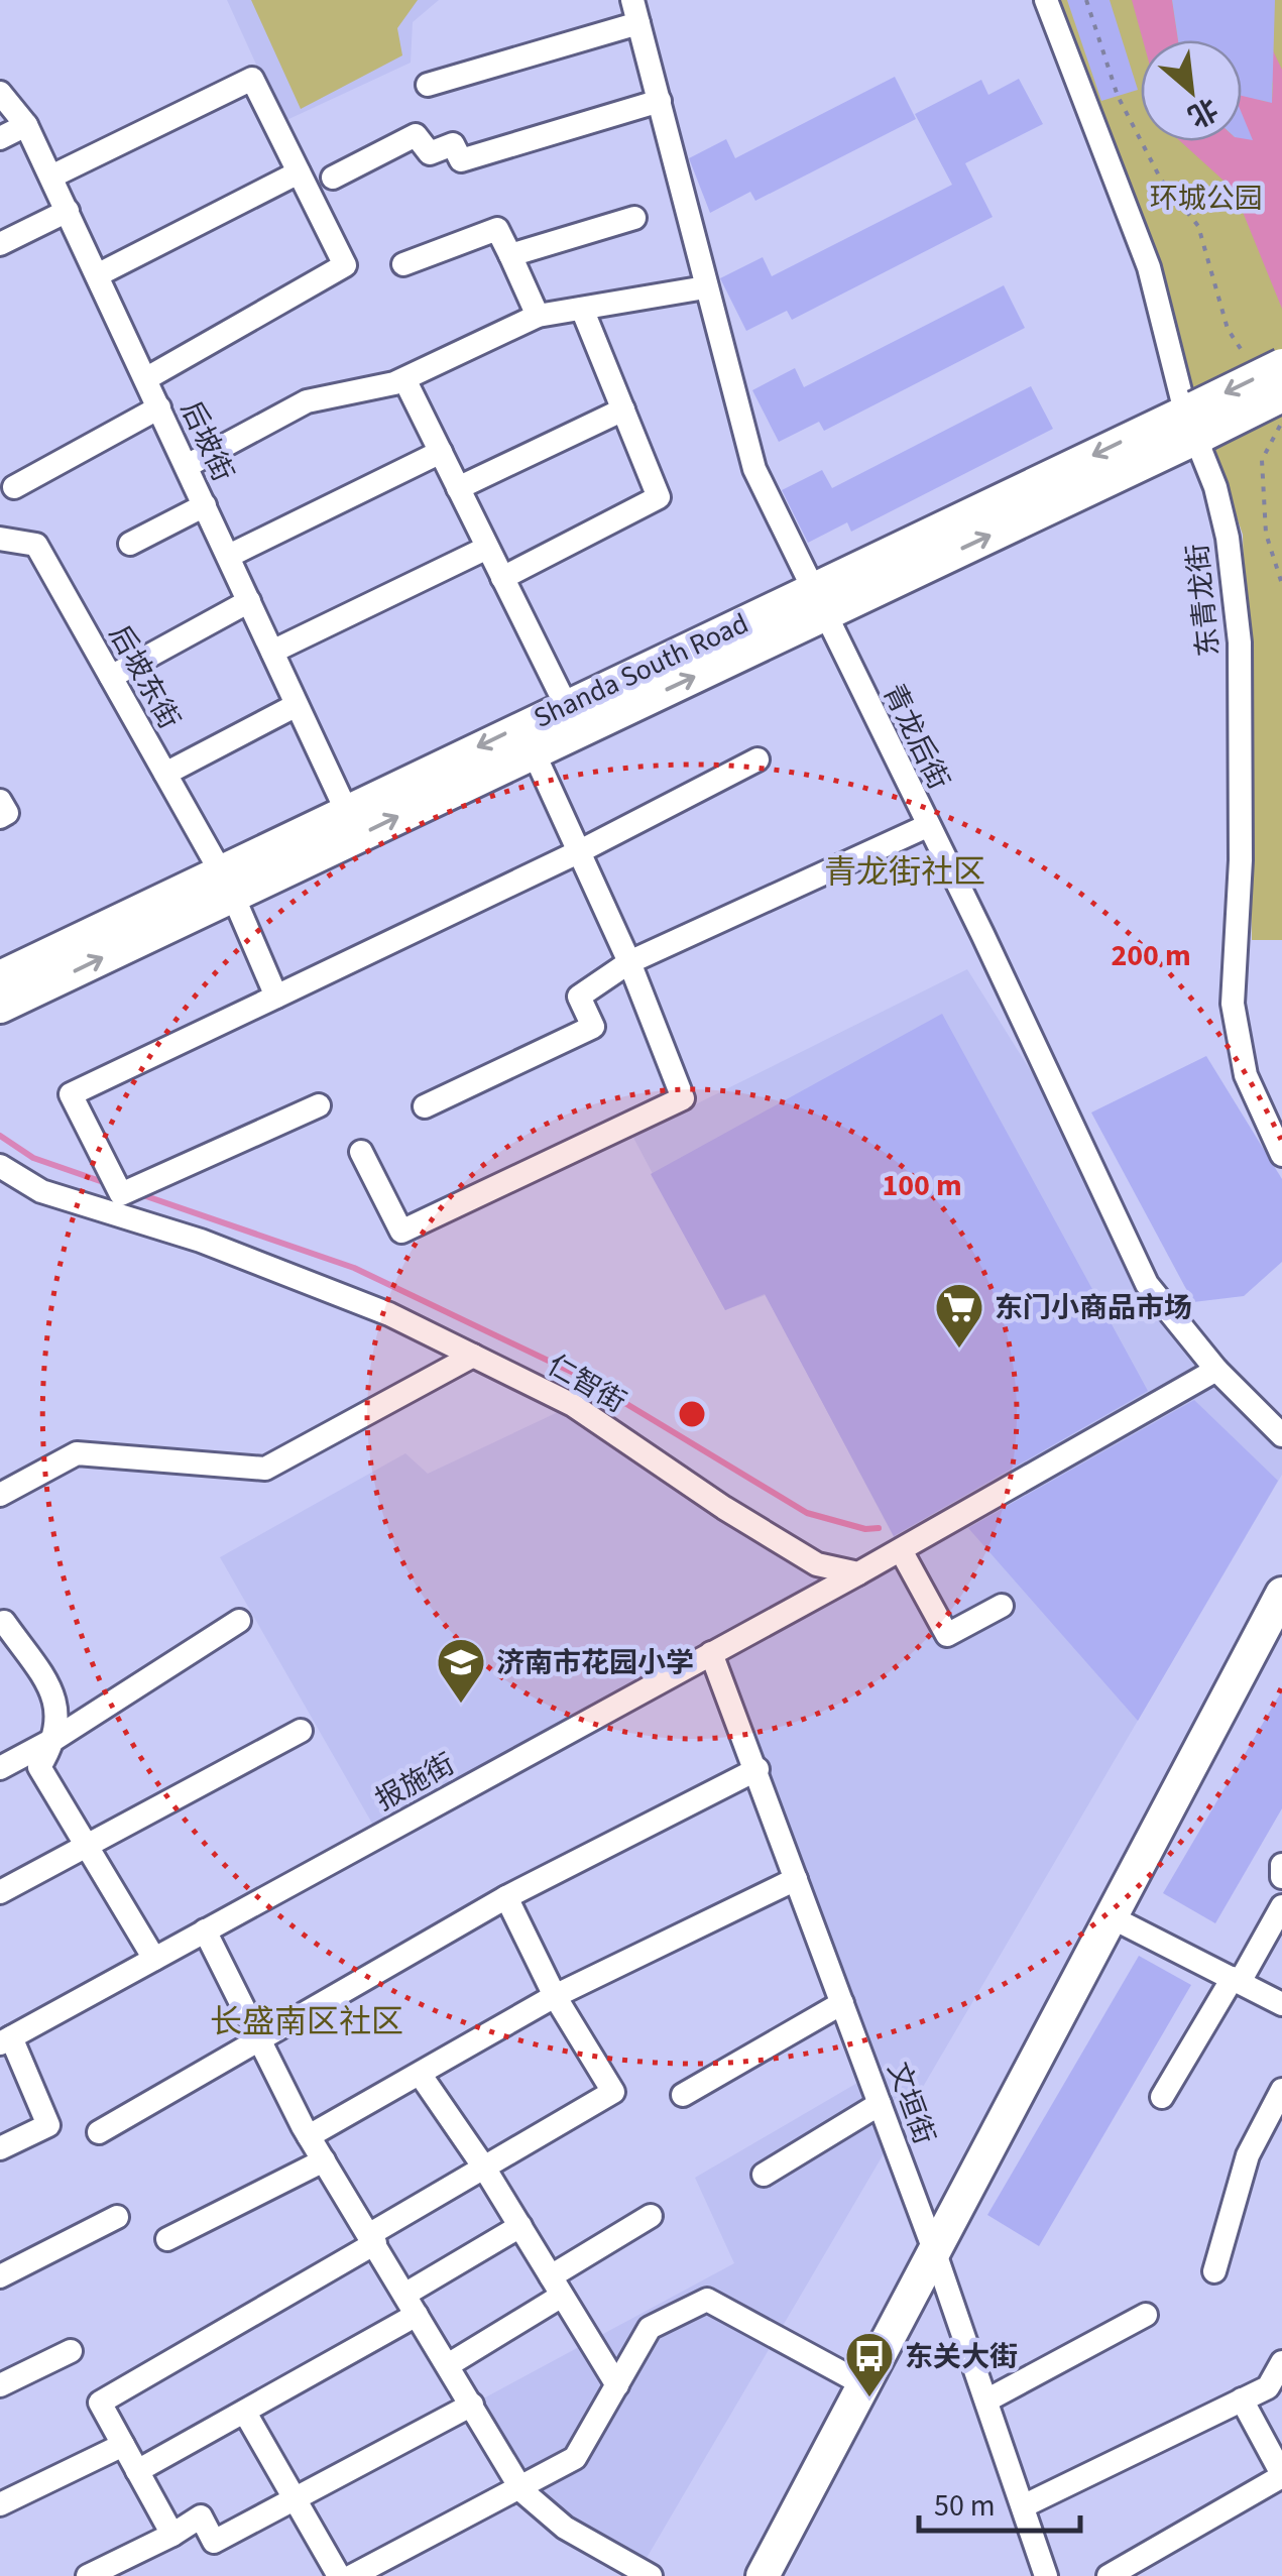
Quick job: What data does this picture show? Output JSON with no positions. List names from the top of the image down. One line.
{"streets":{"main road":["Shanda South Road"],"street":["后坡街","东青龙街","后坡东街","青龙后街","仁智街","报施街","文垣街"]},"crossings":[["后坡街","Shanda South Road"],["东青龙街","Shanda South Road"],["Shanda South Road","后坡东街"],["Shanda South Road","青龙后街"],["仁智街","报施街"],["报施街","文垣街"]],"districts":["青龙街社区","长盛南区社区"],"parks":["环城公园"],"places":{"supermarket":["东门小商品市场"],"school or university":["济南市花园小学"],"bus stop":["东关大街"]},"scale_bar":"50 m","north":"bottom right","rings":["200 m","100 m"]}
